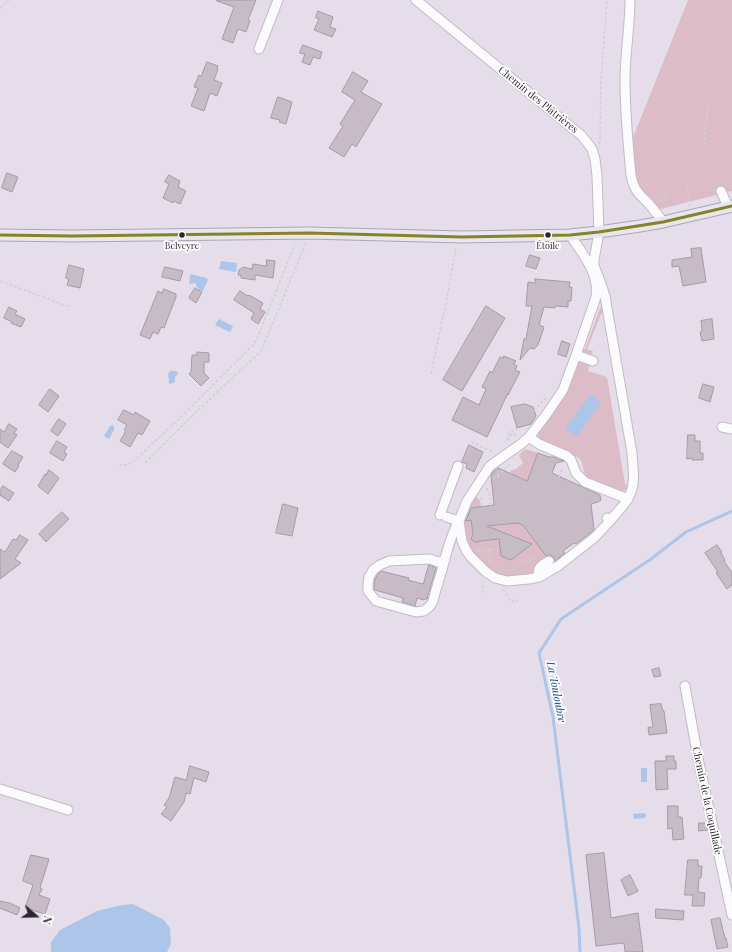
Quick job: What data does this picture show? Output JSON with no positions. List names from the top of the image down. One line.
{"streets":{"street":["Chemin des Plâtrières","Chemin de la Coquillade"]},"water":["La Touloubre"],"places":["Belveyre","Étoile"],"north":"right"}
